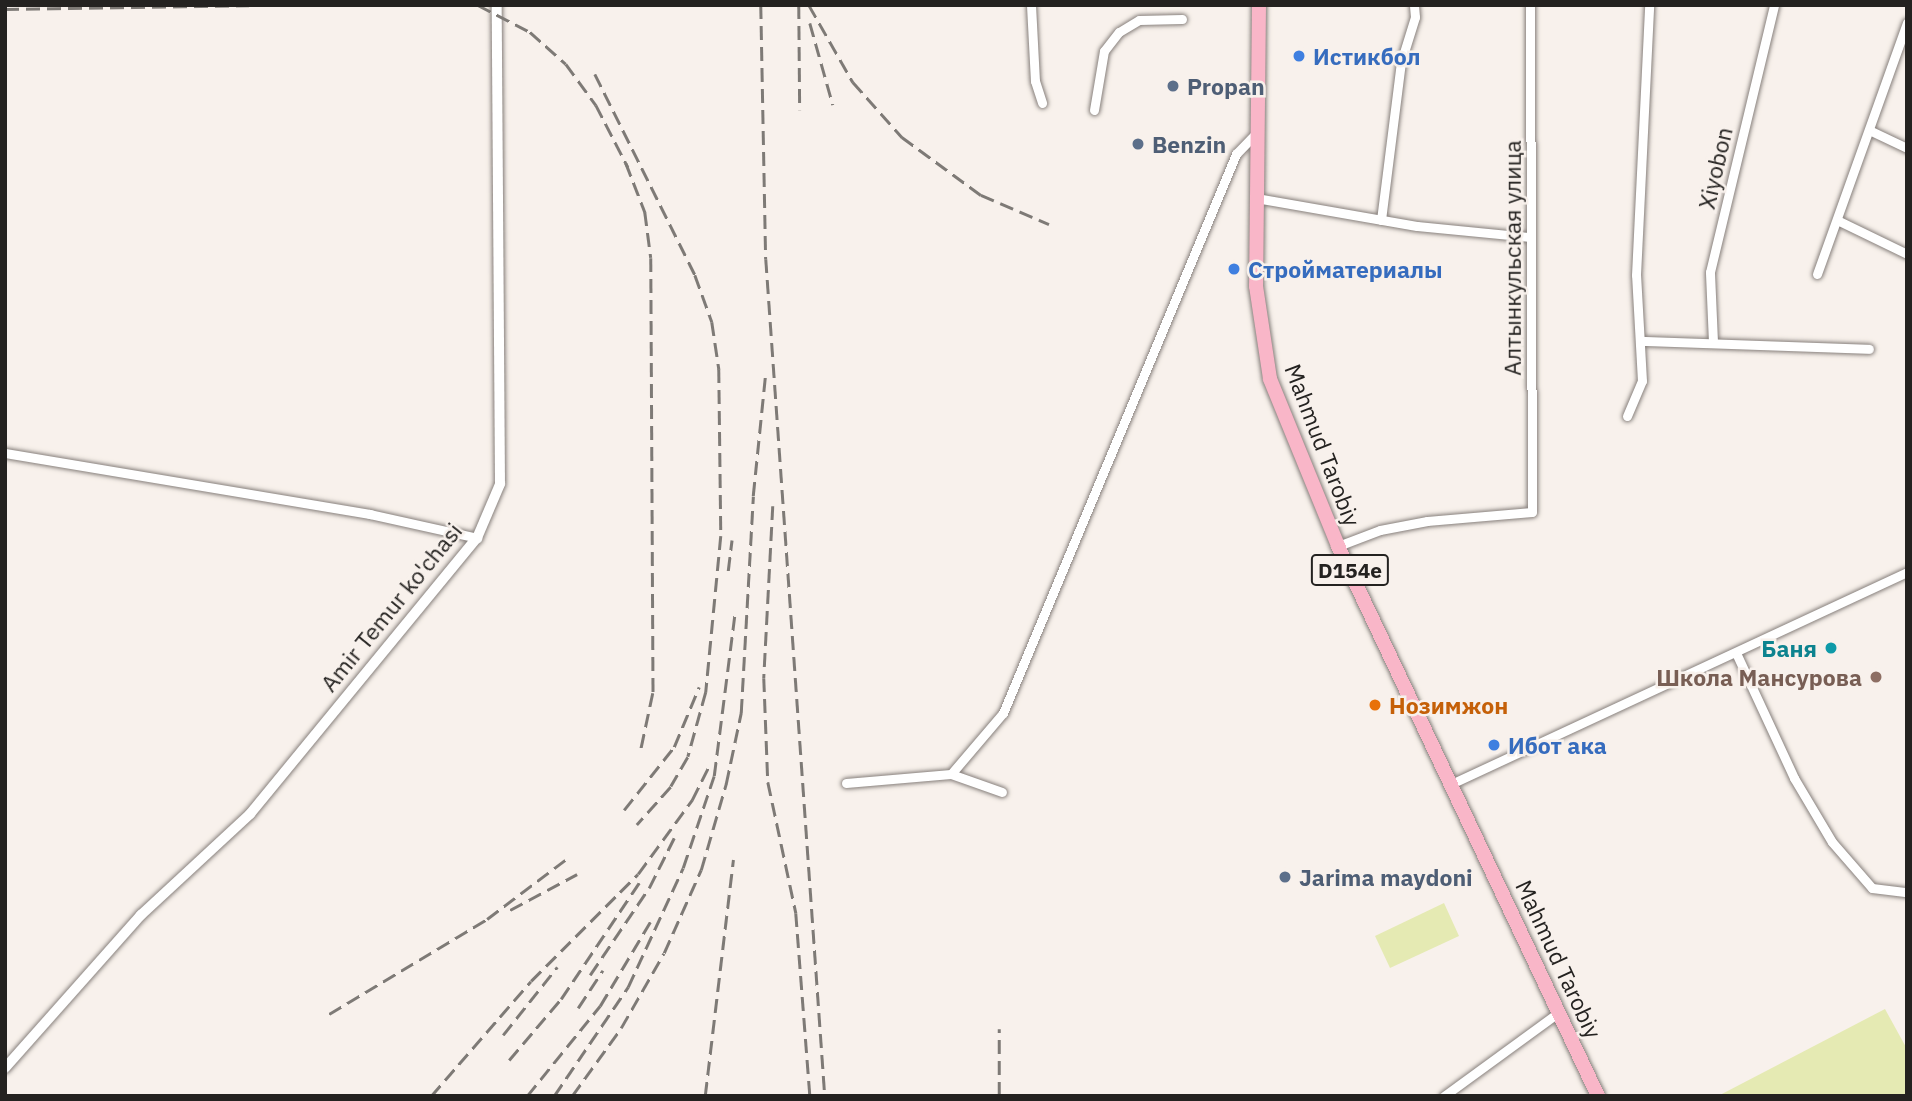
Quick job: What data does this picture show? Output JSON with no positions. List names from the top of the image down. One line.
{"streets":{"main road":["Mahmud Tarobiy","D154e"],"street":["Xiyobon","Алтынкульская улица","Amir Temur ko'chasi"]},"crossings":[["Алтынкульская улица","Mahmud Tarobiy"]],"places":["Истикбол","Propan","Benzin","Стройматериалы","Баня","Школа Мансурова","Нозимжон","Ибот ака","Jarima maydoni"]}
